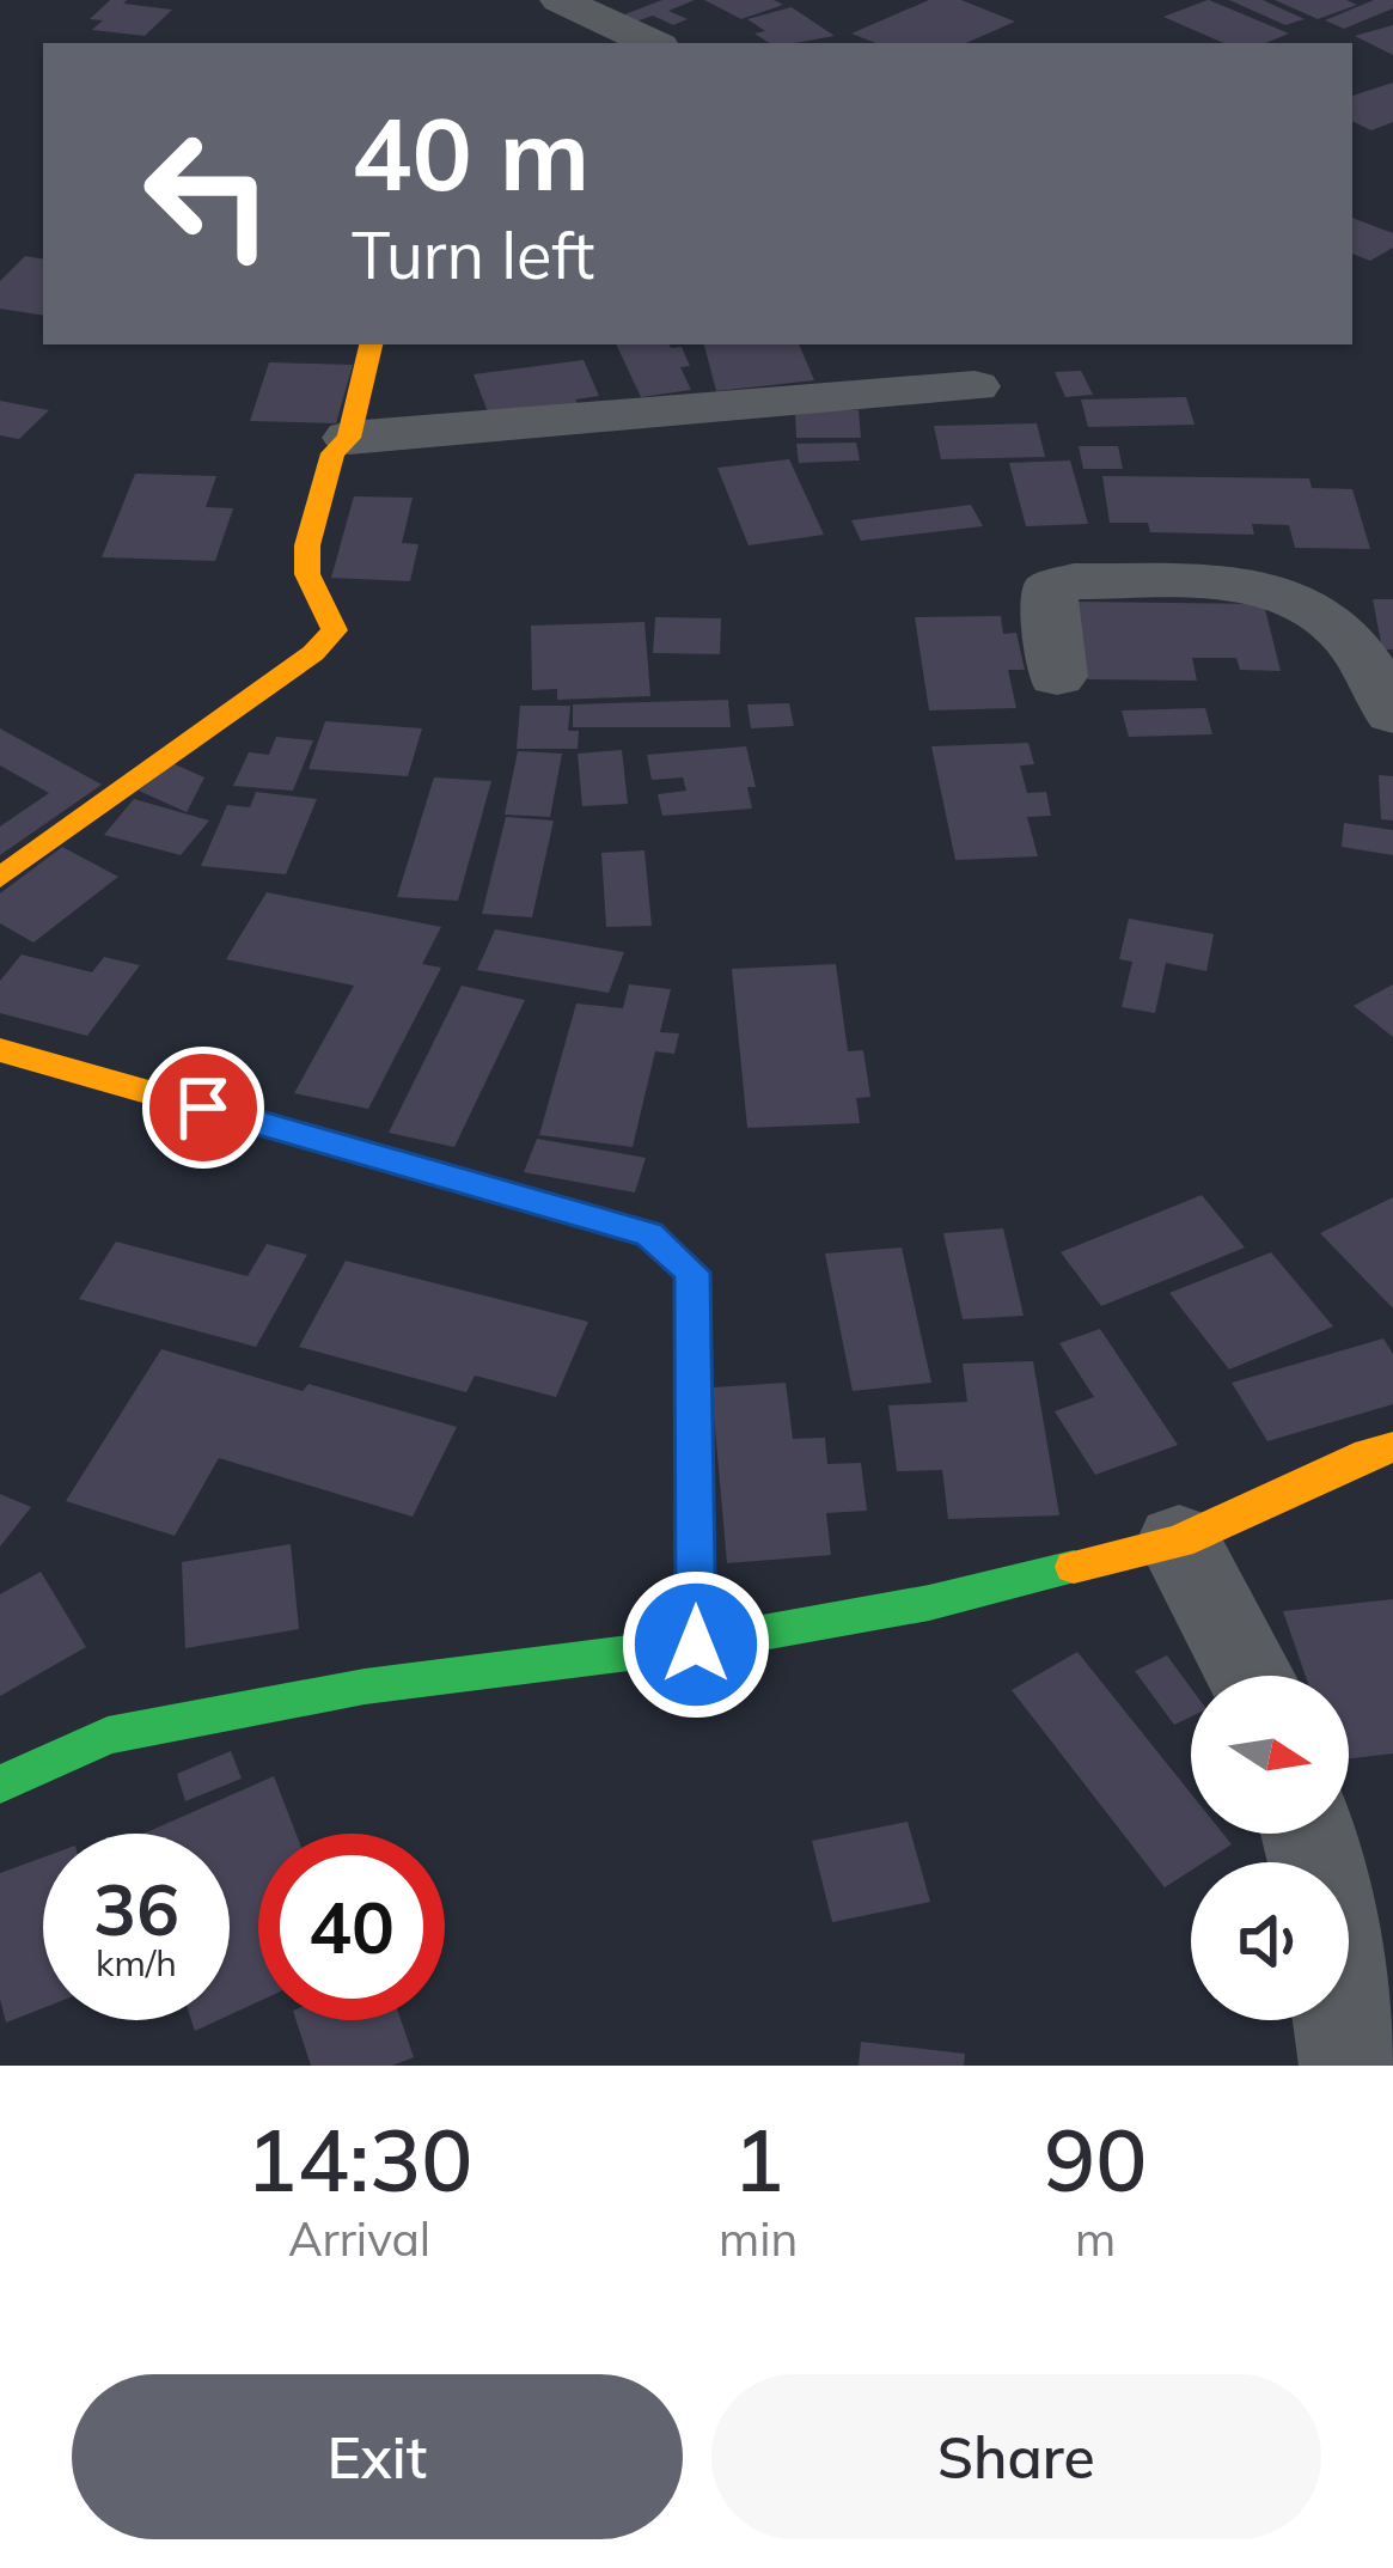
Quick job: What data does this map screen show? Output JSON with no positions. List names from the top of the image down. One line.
{"north":"right","page":{"turn":["40 m","Turn left"],"speed":"36 km/h","limit":"40","eta":["14:30","Arrival","1","min","90","m"],"buttons":["Exit","Share"]}}
